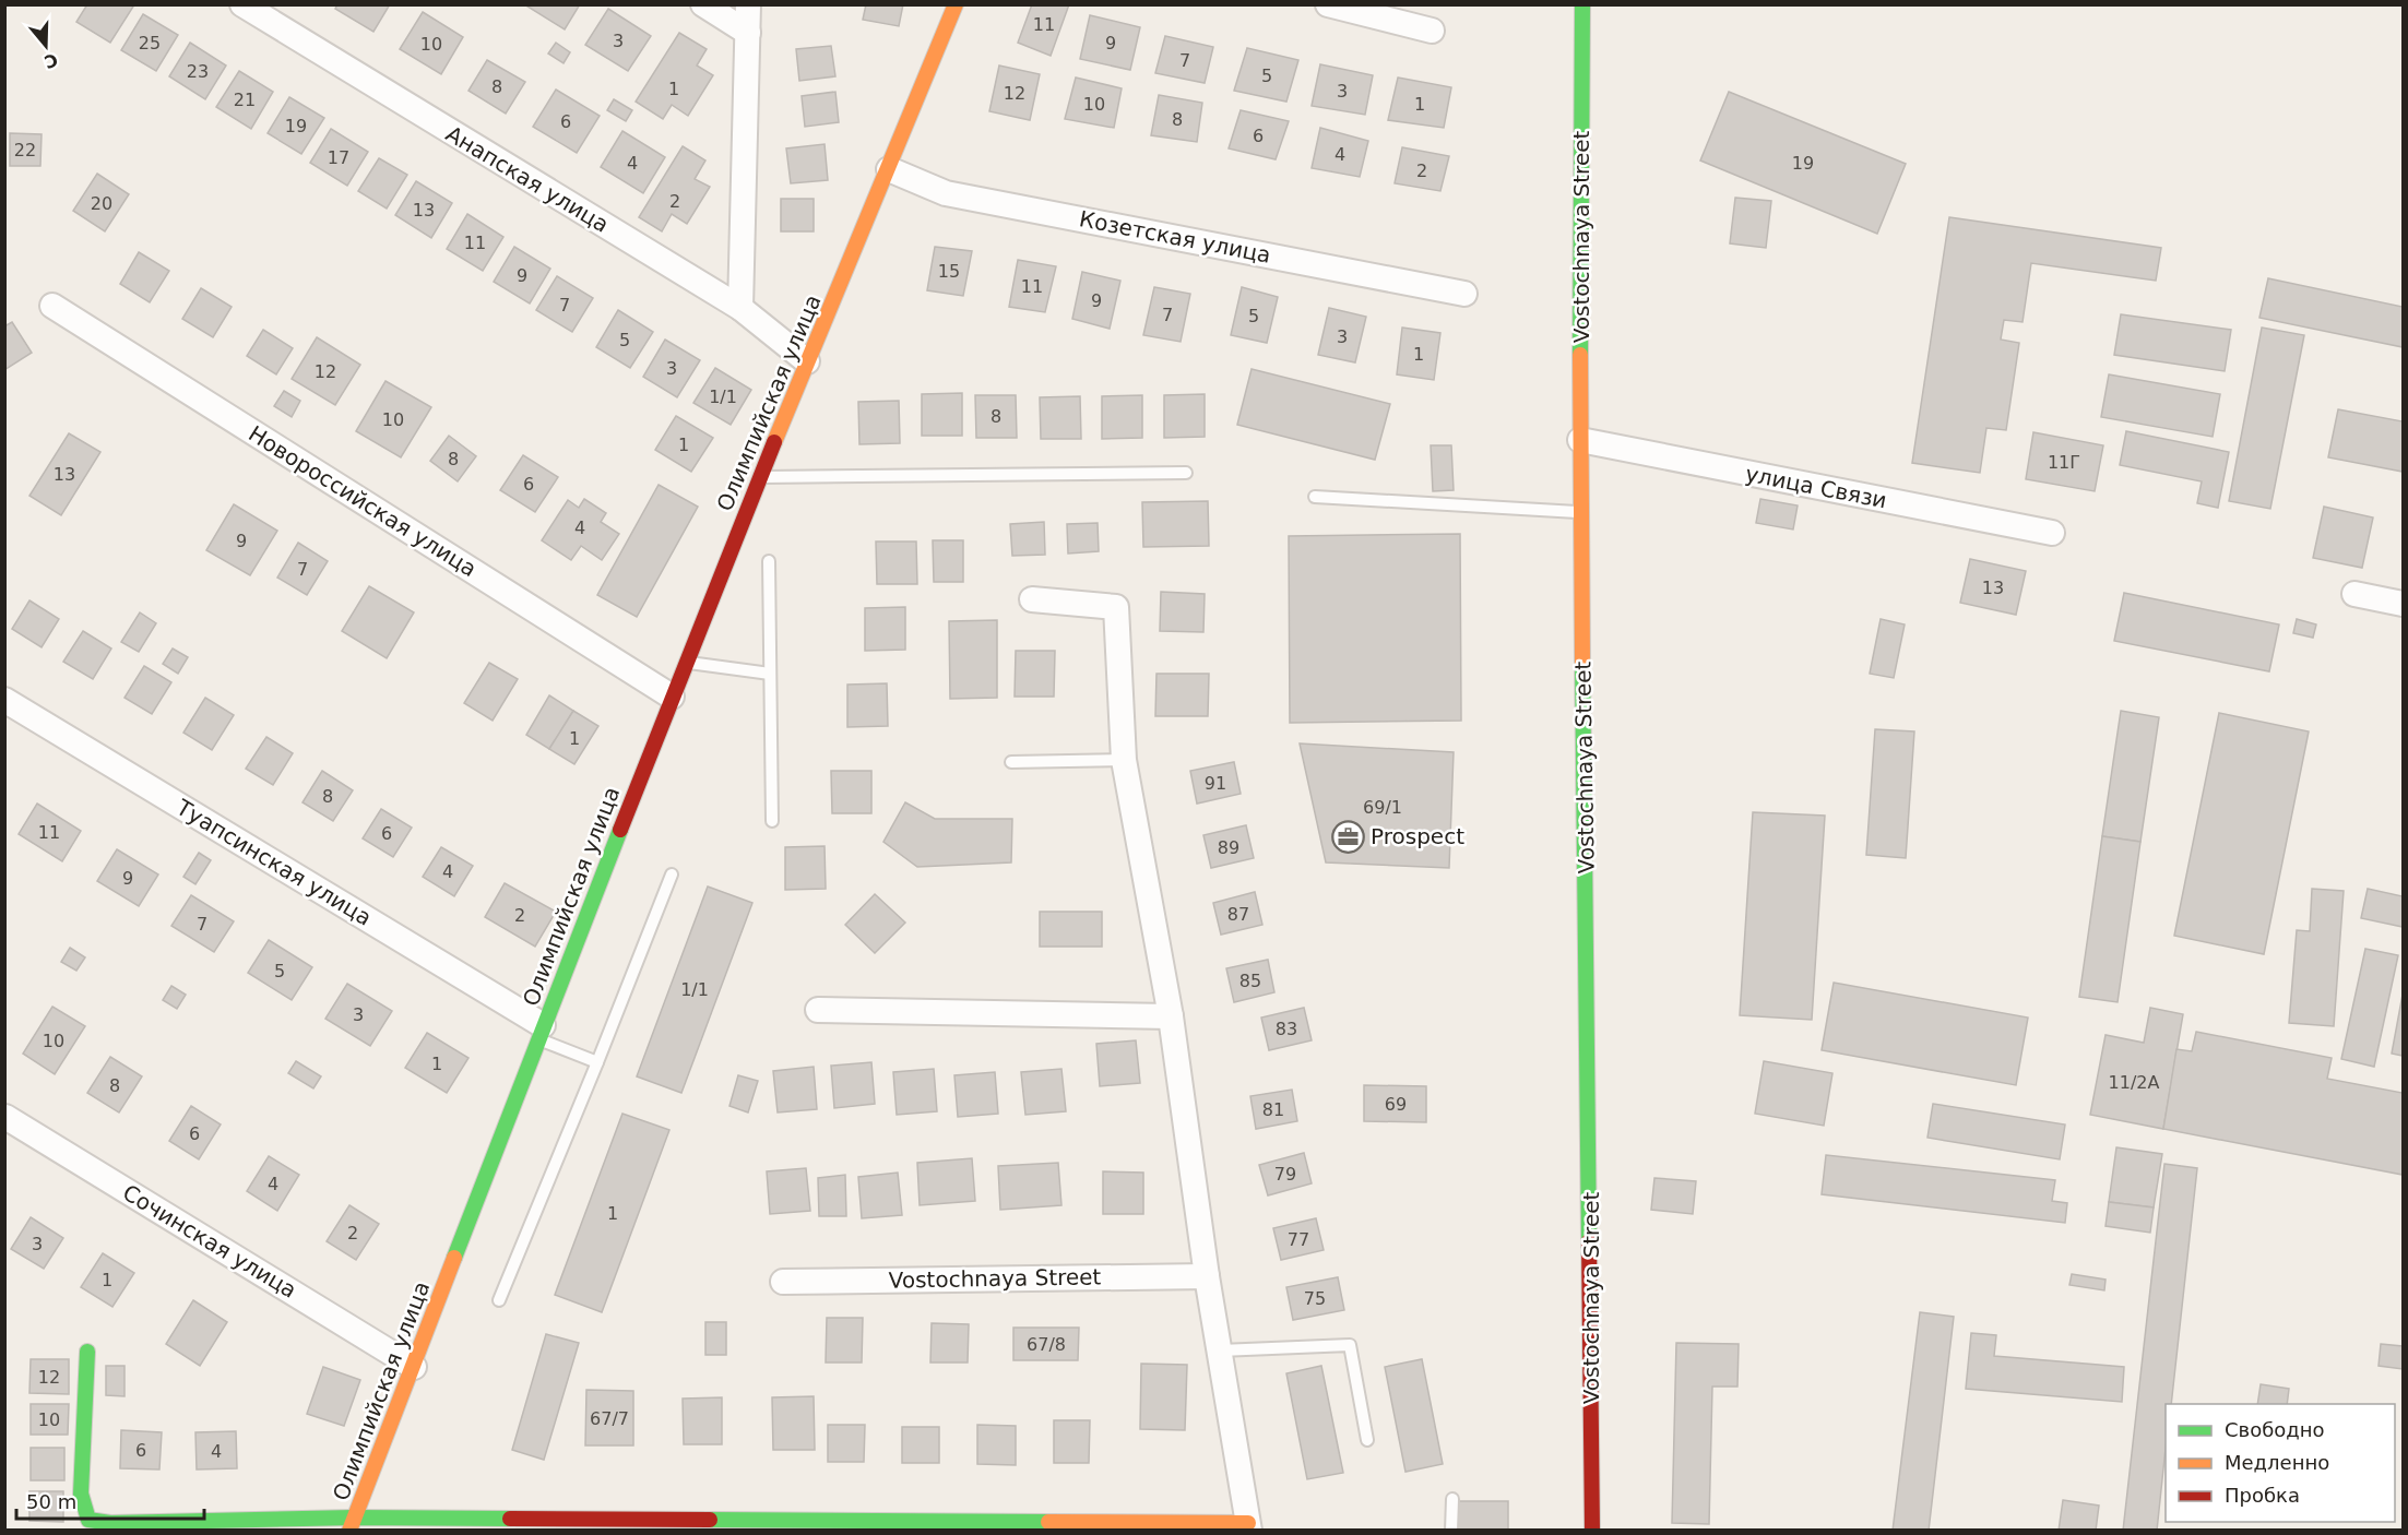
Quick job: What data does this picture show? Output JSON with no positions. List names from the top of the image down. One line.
{"streets":{"street":["Анапская улица","Козетская улица","Vostochnaya Street","Олимпийская улица","улица Связи","Новороссийская улица","Туапсинская улица","Сочинская улица"]},"crossings":[["Анапская улица","Олимпийская улица"],["Козетская улица","Олимпийская улица"],["Vostochnaya Street","улица Связи"],["Олимпийская улица","Новороссийская улица"],["Олимпийская улица","Туапсинская улица"],["Олимпийская улица","Сочинская улица"]],"places":{"office":["Prospect"]},"house_numbers":["11","3","25","9","10","7","23","5","8","1","3","12","21","10","1","8","6","19","6","22","4","17","4","19","2","2","20","13","11","15","9","11","9","7","7","5","3","5","1","3","12","1/1","8","10","1","8","11Г","13","6","4","9","7","13","1","91","8","69/1","11","6","89","4","9","87","2","7","5","85","1/1","3","83","10","1","11/2А","8","69","81","6","79","4","1","2","77","3","1","75","67/8","12","67/7","10","6","4"],"legend":["Свободно","Медленно","Пробка"],"scale_bar":"50 m","north":"bottom"}
